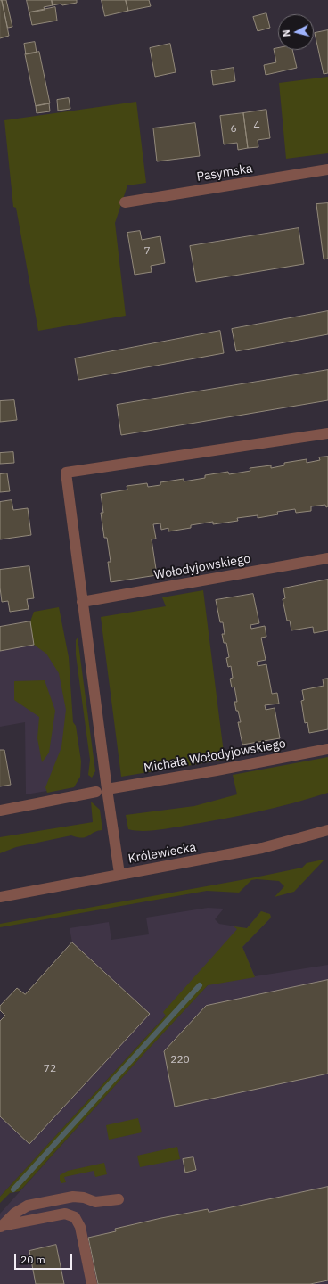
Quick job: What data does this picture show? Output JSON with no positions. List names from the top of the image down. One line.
{"streets":{"street":["Pasymska","Wołodyjowskiego","Michała Wołodyjowskiego","Królewiecka"]},"house_numbers":["4","6","7","220","72"],"scale_bar":"20 m","north":"left"}
